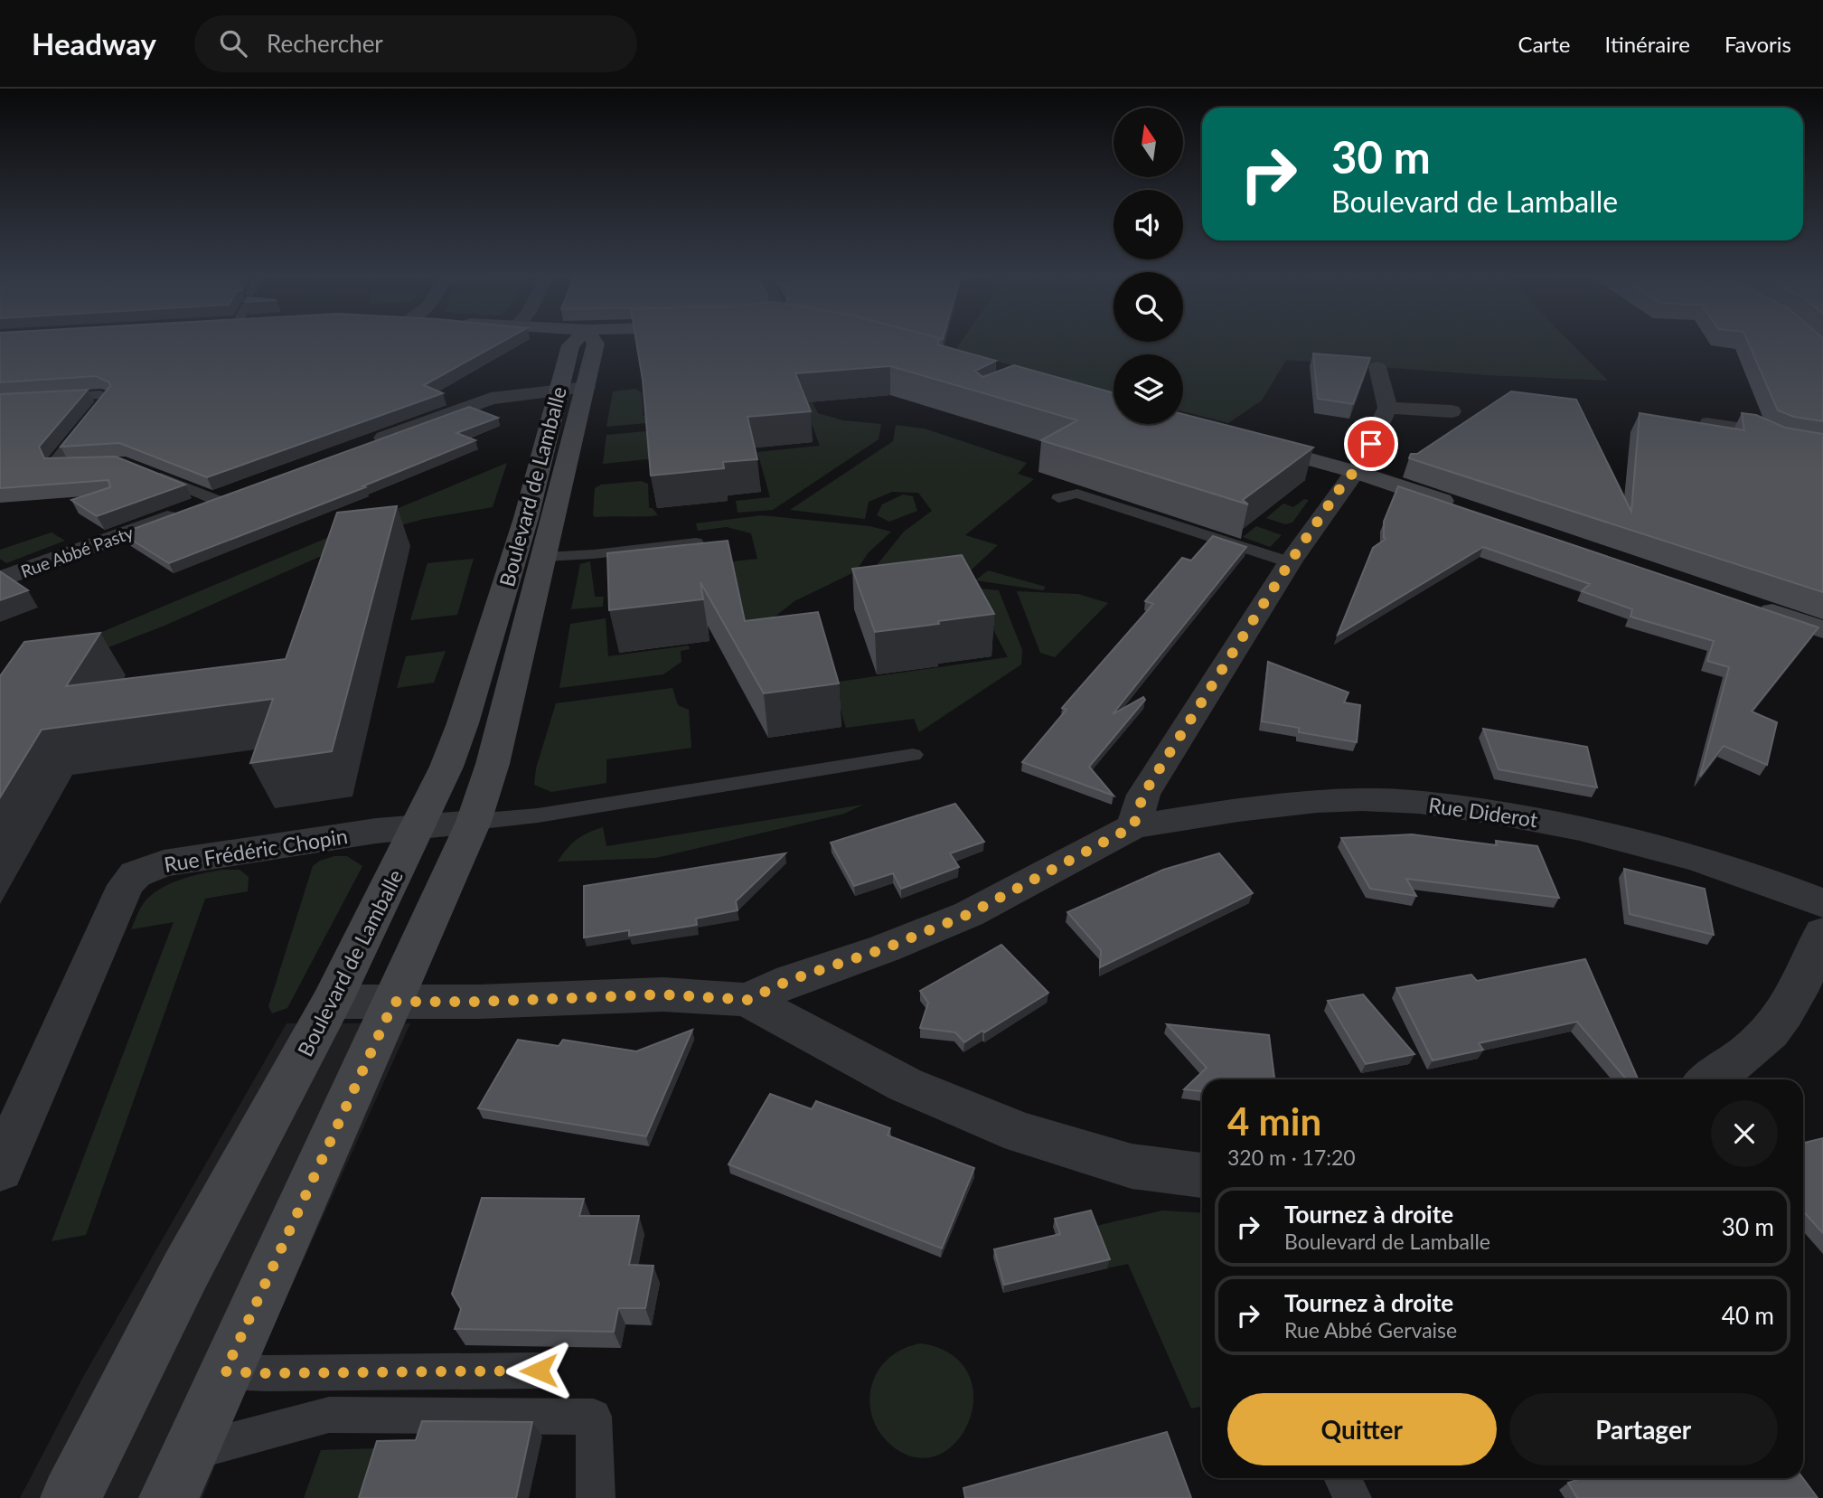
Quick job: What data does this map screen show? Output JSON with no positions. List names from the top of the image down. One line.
{"streets":{"street":["Boulevard de Lamballe","Rue Abbé Pasty","Rue Diderot","Rue Frédéric Chopin"]},"crossings":[["Boulevard de Lamballe","Rue Frédéric Chopin"]],"north":"top","page":{"header":"Headway","search":"Rechercher","nav":["Carte","Itinéraire","Favoris"],"turn":["30 m","Boulevard de Lamballe"],"heading":["4 min","320 m · 17:20"],"list":[{"name":"Tournez à droite","note":"Boulevard de Lamballe","value":"30 m"},{"name":"Tournez à droite","note":"Rue Abbé Gervaise","value":"40 m"}],"buttons":["Quitter","Partager"]}}
